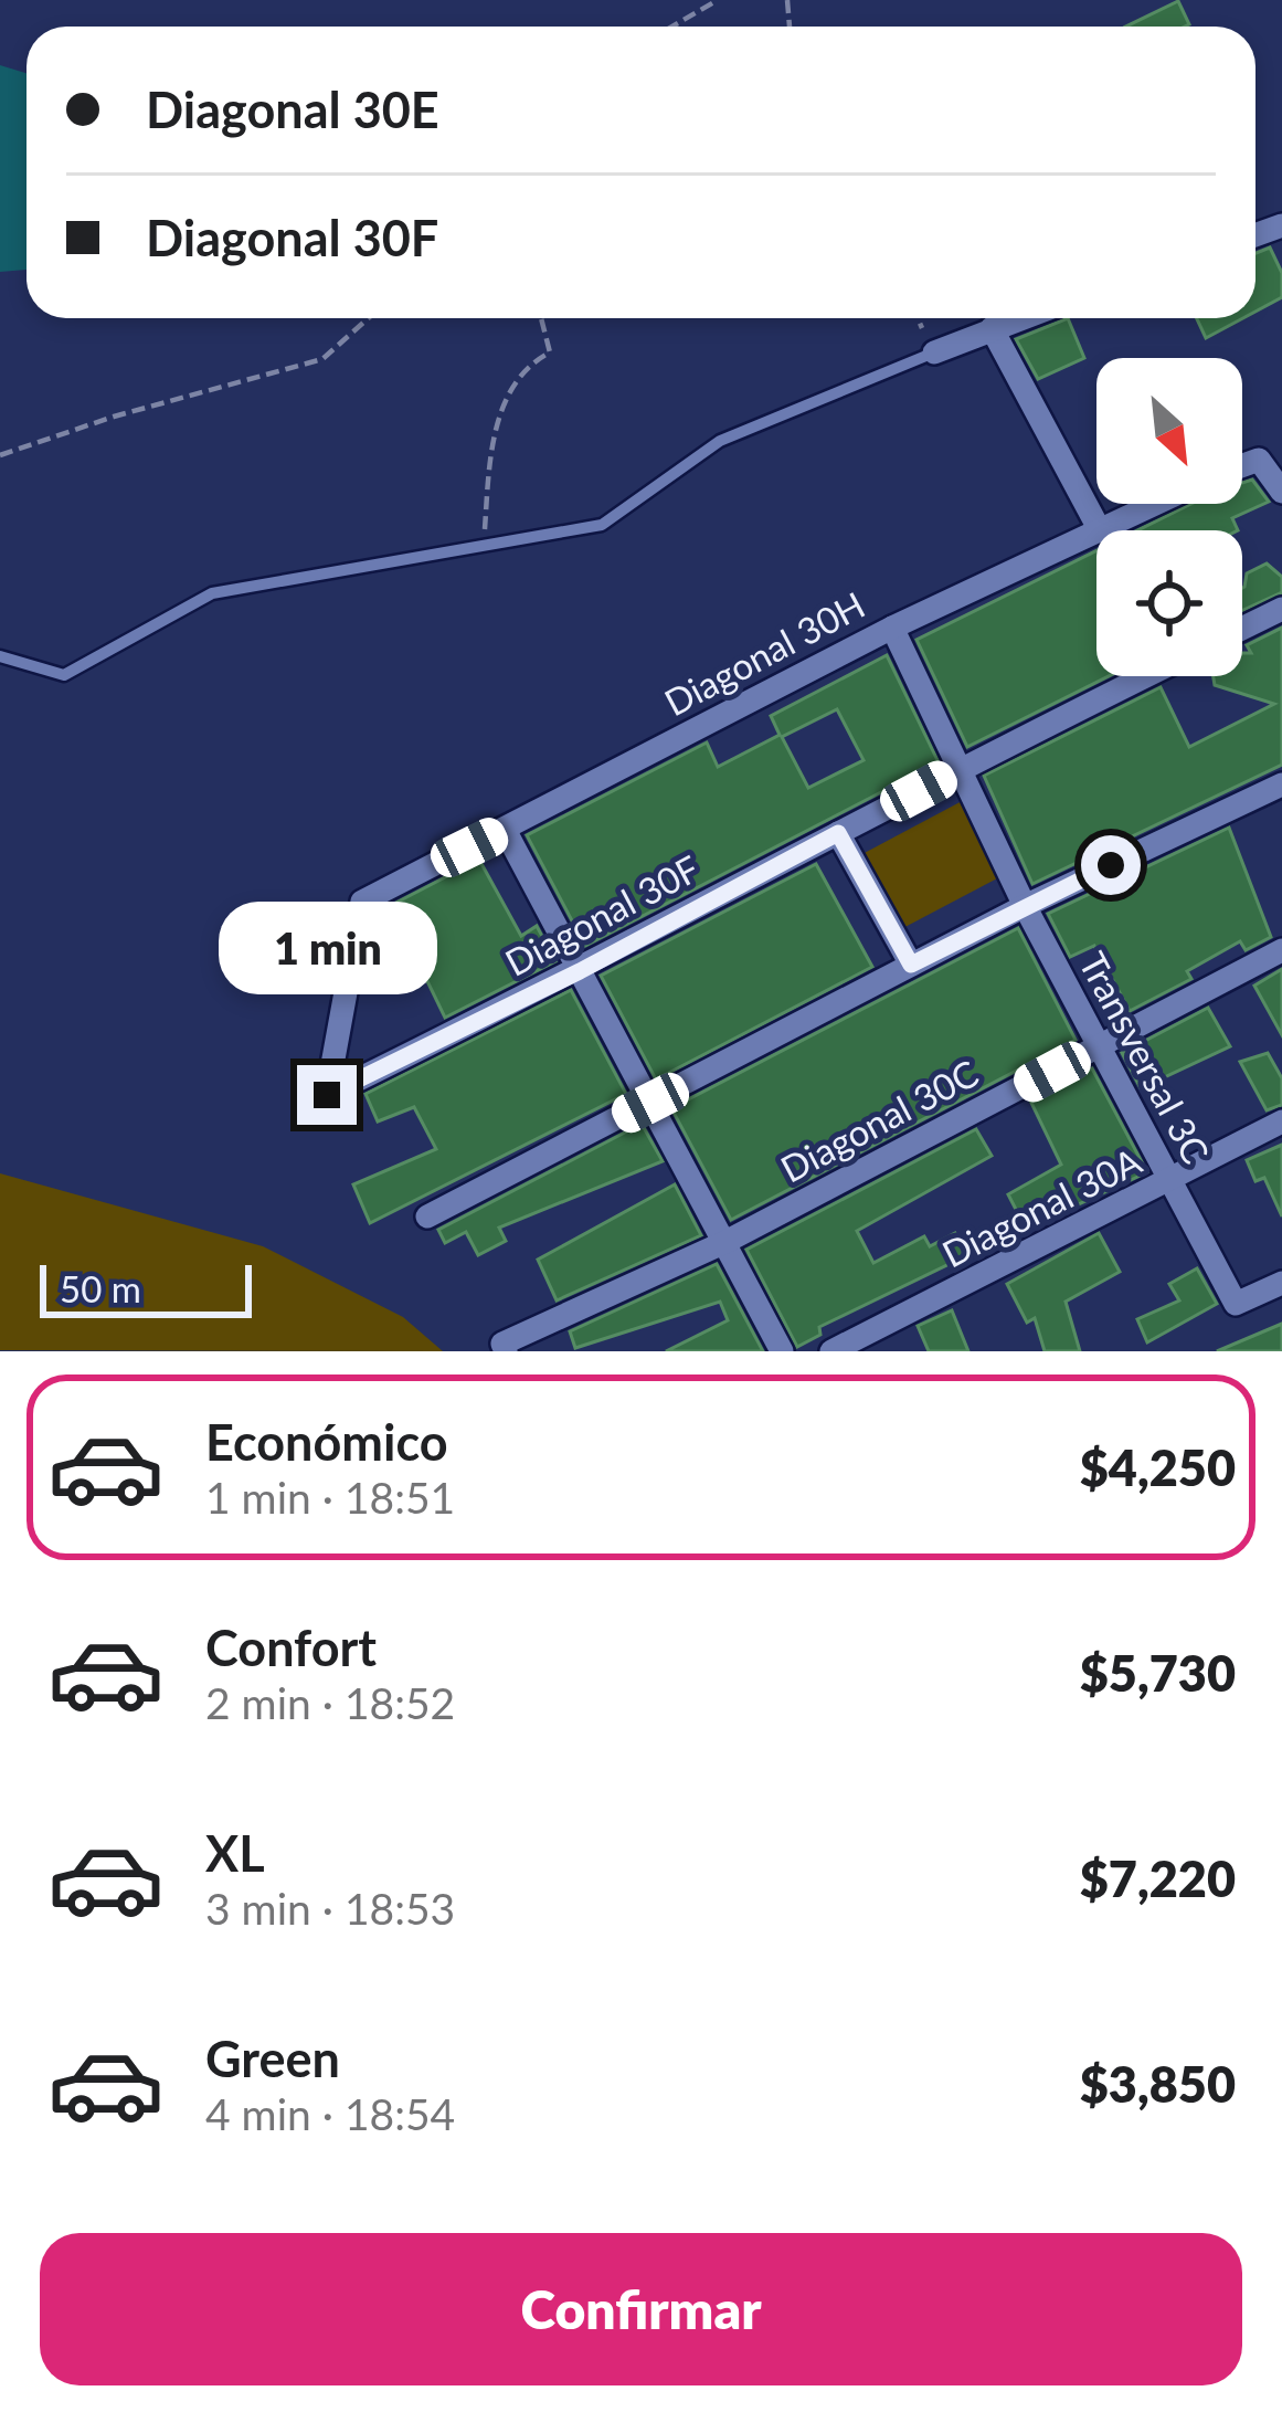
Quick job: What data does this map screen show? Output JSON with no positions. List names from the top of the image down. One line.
{"streets":{"street":["Diagonal 30H","Diagonal 30F","Transversal 3C","Diagonal 30C","Diagonal 30A"]},"crossings":[["Diagonal 30H","Diagonal 30F"],["Diagonal 30H","Transversal 3C"],["Diagonal 30F","Transversal 3C"],["Transversal 3C","Diagonal 30C"],["Transversal 3C","Diagonal 30A"]],"scale_bar":"50 m","north":"bottom right","page":{"banner":["Diagonal 30E","Diagonal 30F"],"bubble":"1 min","scale":"50 m","list":[{"name":"Económico","note":"1 min · 18:51","value":"$4,250"},{"name":"Confort","note":"2 min · 18:52","value":"$5,730"},{"name":"XL","note":"3 min · 18:53","value":"$7,220"},{"name":"Green","note":"4 min · 18:54","value":"$3,850"}],"buttons":"Confirmar"}}
